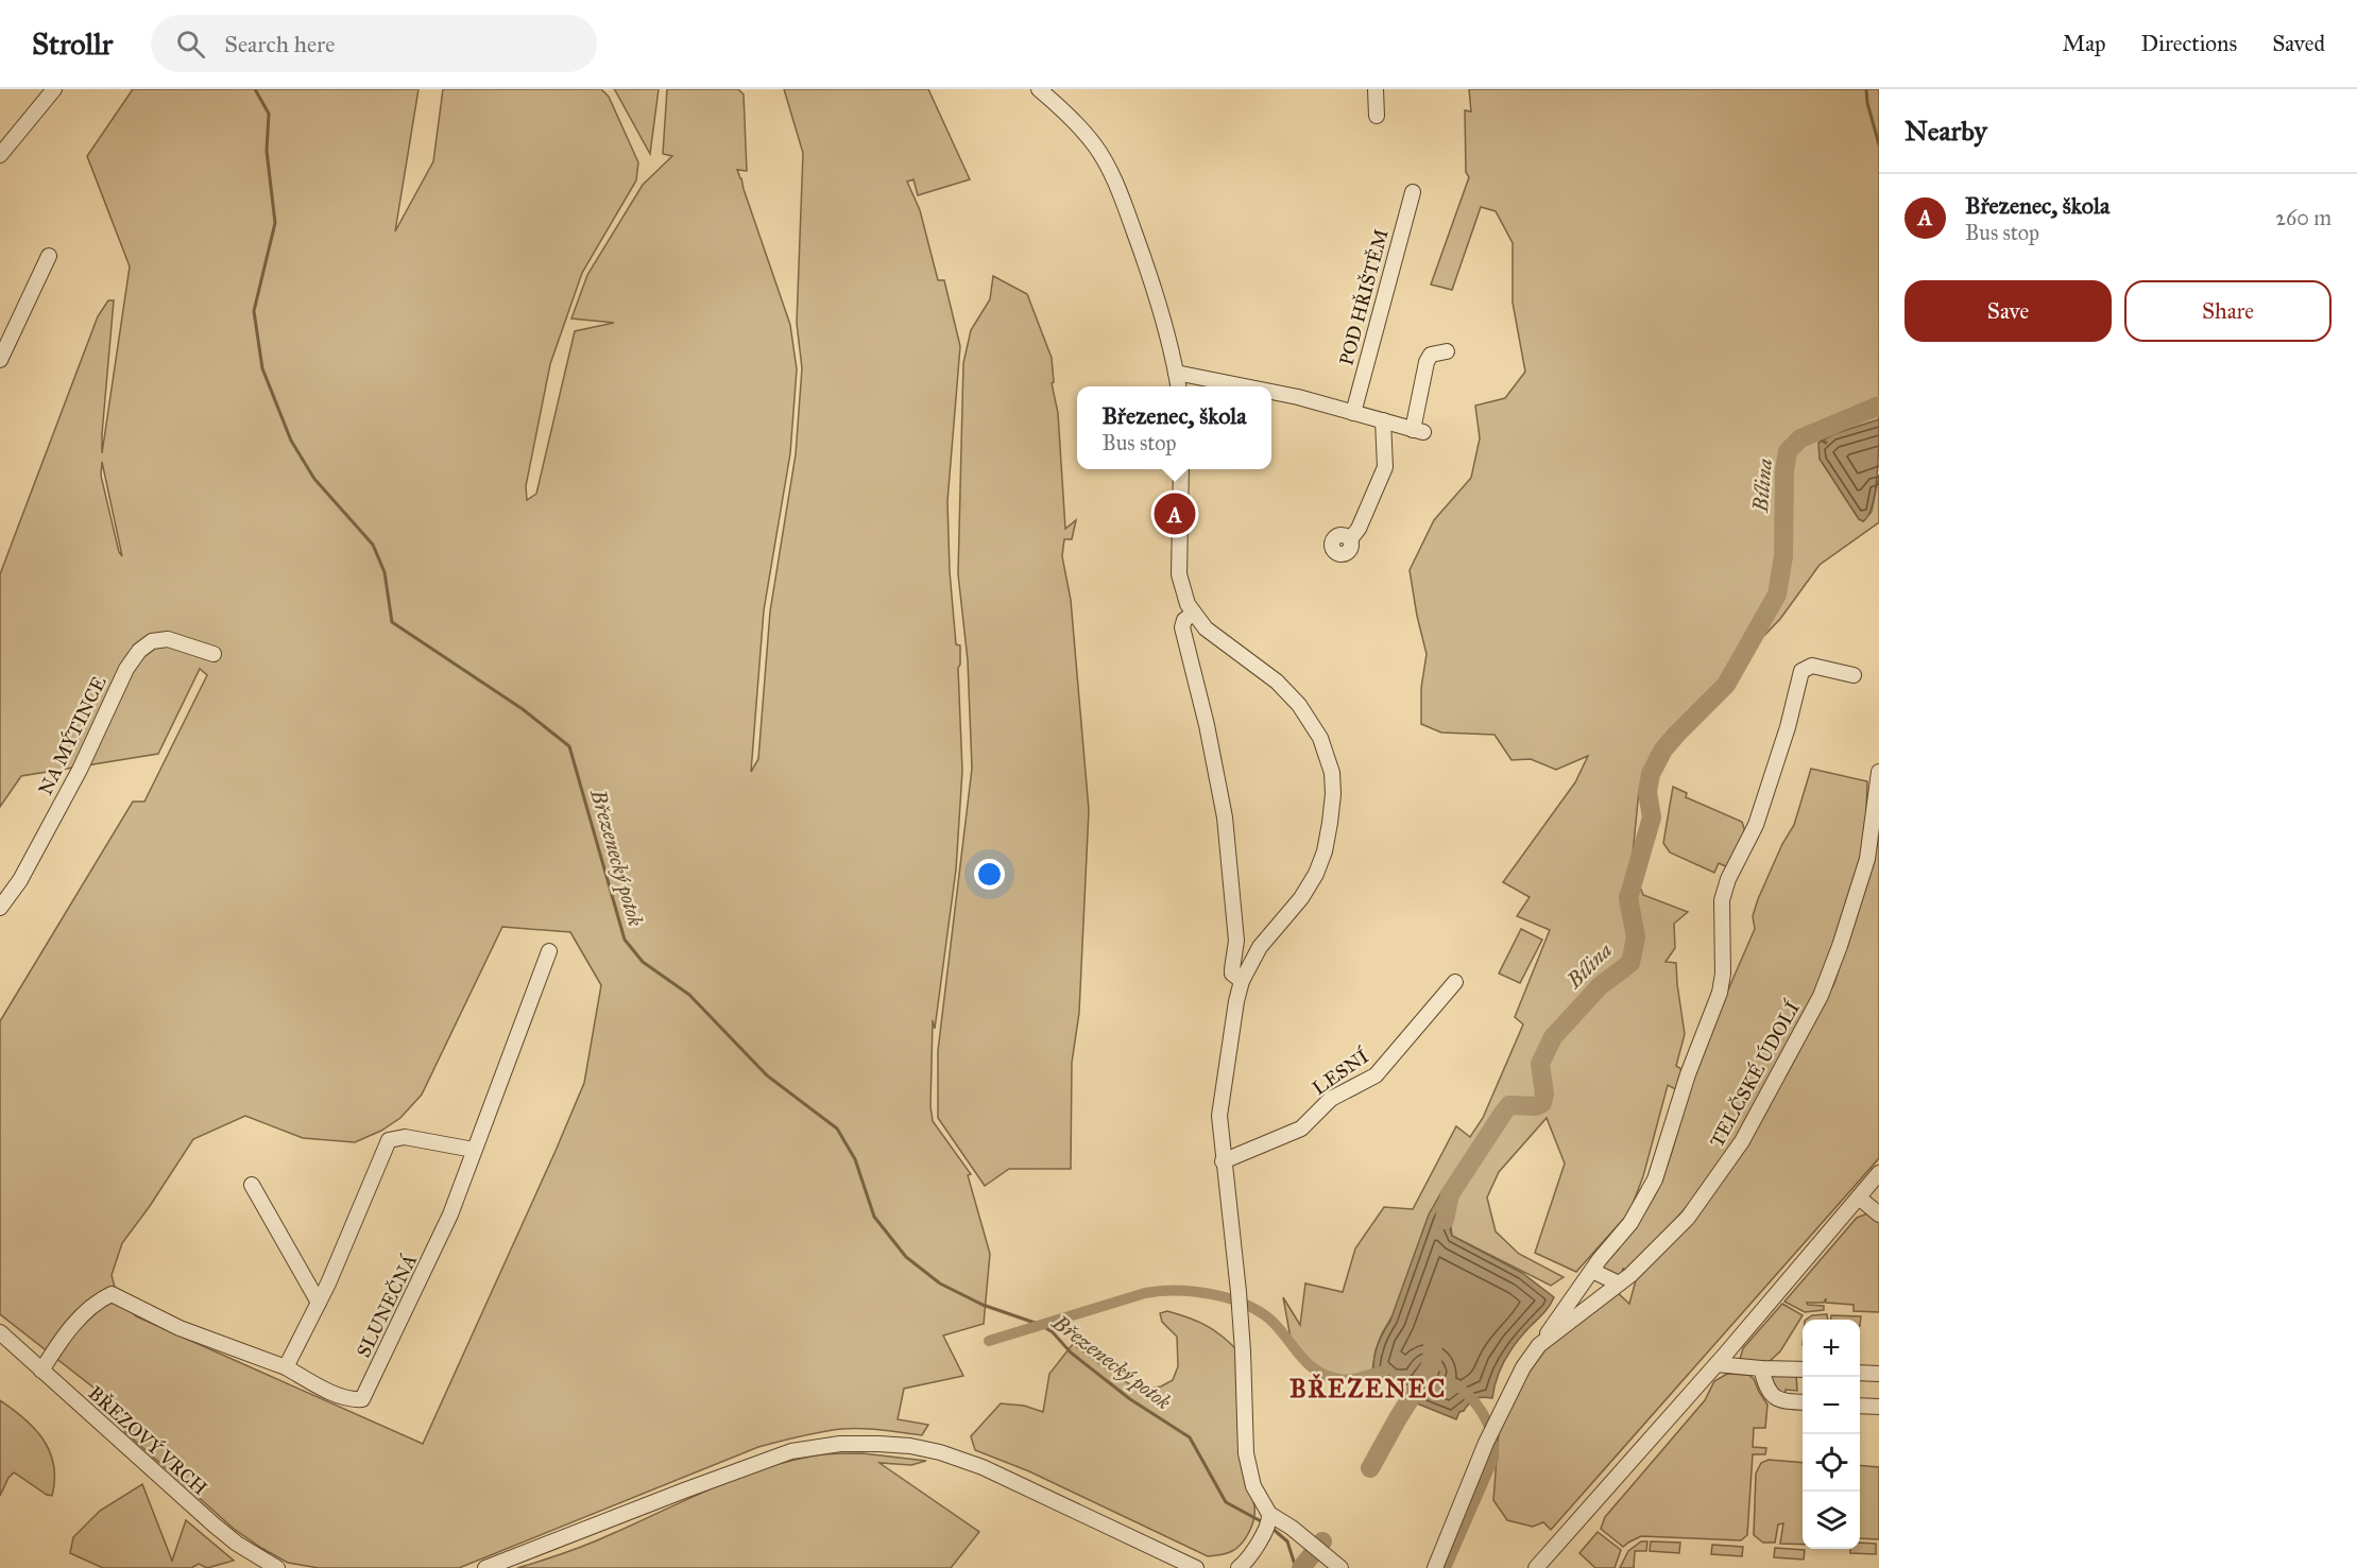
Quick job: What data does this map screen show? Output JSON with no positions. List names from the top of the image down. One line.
{"streets":{"street":["POD HŘIŠTĚM","NA MÝTINCE","LESNÍ","TELČSKÉ ÚDOLÍ","SLUNEČNÁ","BŘEZOVÝ VRCH"]},"crossings":[["SLUNEČNÁ","BŘEZOVÝ VRCH"]],"districts":["BŘEZENEC"],"water":["Bílina","Březenecký potok"],"page":{"header":"Strollr","search":"Search here","nav":["Map","Directions","Saved"],"heading":"Nearby","list":[{"mark":"A","name":"Březenec, škola","note":"Bus stop","value":"260 m"}],"buttons":["Save","Share"],"popup":["Březenec, škola","Bus stop"],"pins":"A","map_buttons":["+","−"]}}
